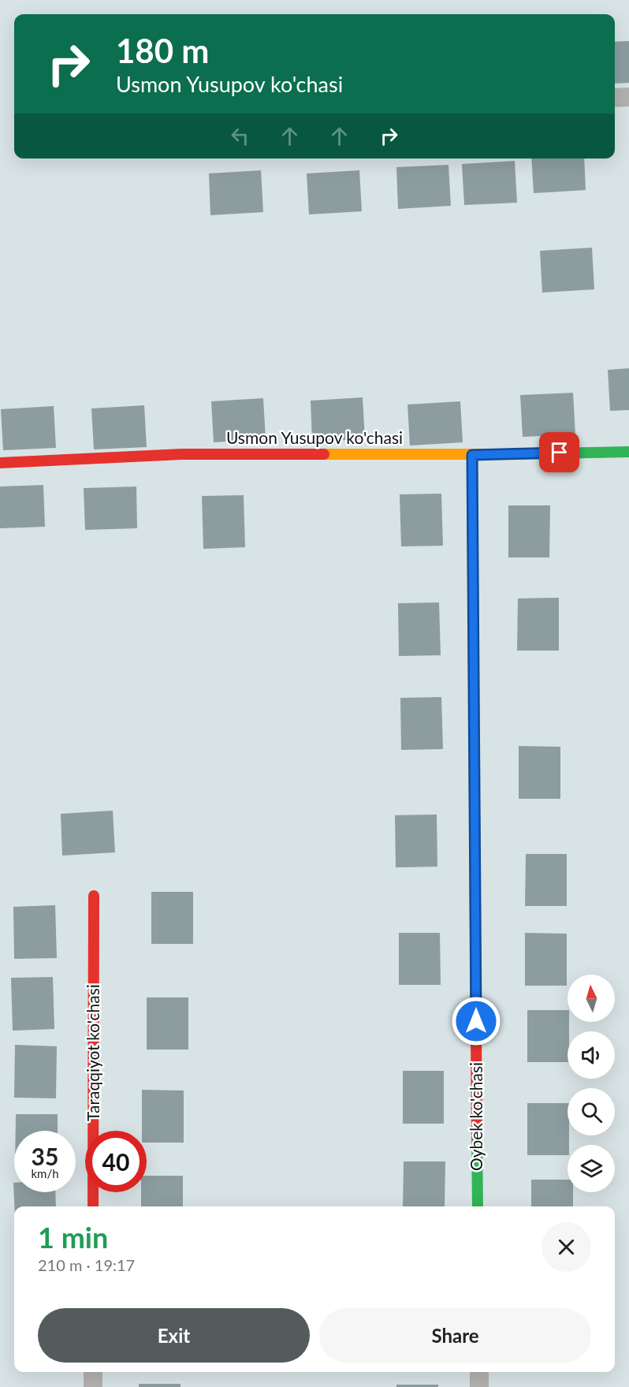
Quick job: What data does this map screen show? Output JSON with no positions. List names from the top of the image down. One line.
{"streets":{"street":["Usmon Yusupov ko'chasi","Taraqqiyot ko'chasi","Oybek ko'chasi"]},"crossings":[["Usmon Yusupov ko'chasi","Oybek ko'chasi"]],"north":"top","page":{"turn":["180 m","Usmon Yusupov ko'chasi"],"speed":"35 km/h","limit":"40","heading":["1 min","210 m · 19:17"],"buttons":["Exit","Share"]}}
